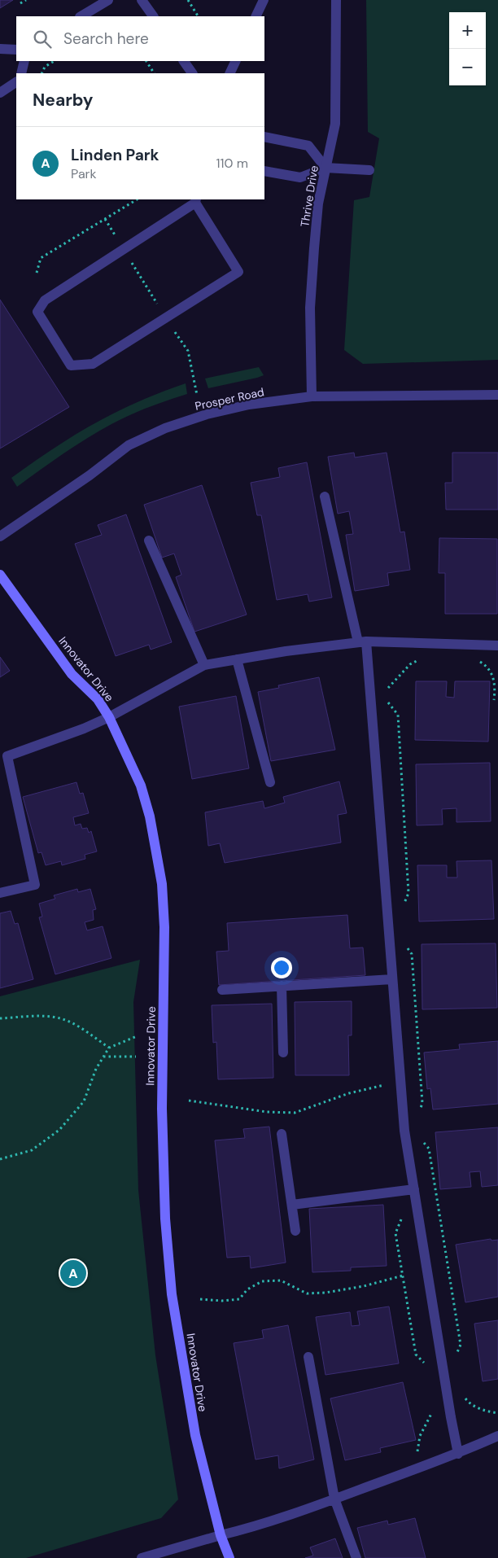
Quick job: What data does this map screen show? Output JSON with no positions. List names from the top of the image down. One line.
{"streets":{"street":["Thrive Drive","Prosper Road","Innovator Drive"]},"crossings":[["Thrive Drive","Prosper Road"]],"page":{"map_buttons":["+","−"],"search":"Search here","heading":"Nearby","list":[{"mark":"A","name":"Linden Park","note":"Park","value":"110 m"}],"pins":"A"}}
